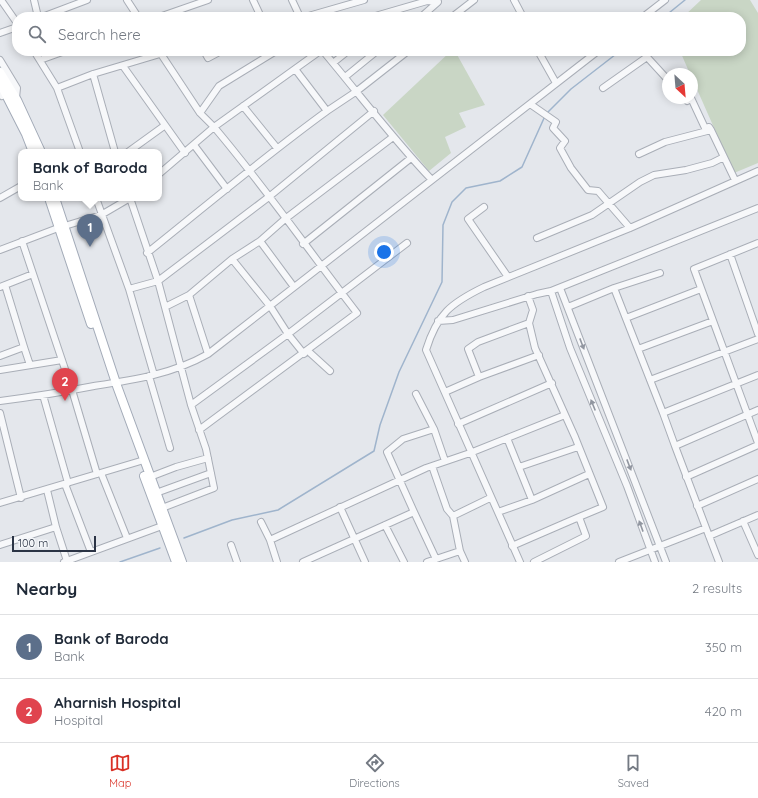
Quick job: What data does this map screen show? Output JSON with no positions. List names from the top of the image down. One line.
{"scale_bar":"100 m","north":"bottom right","page":{"search":"Search here","popup":["Bank of Baroda","Bank"],"pins":["1","2"],"scale":"100 m","heading":["Nearby","2 results"],"list":[{"mark":"1","name":"Bank of Baroda","note":"Bank","value":"350 m"},{"mark":"2","name":"Aharnish Hospital","note":"Hospital","value":"420 m"}],"nav":["Map","Directions","Saved"]}}
